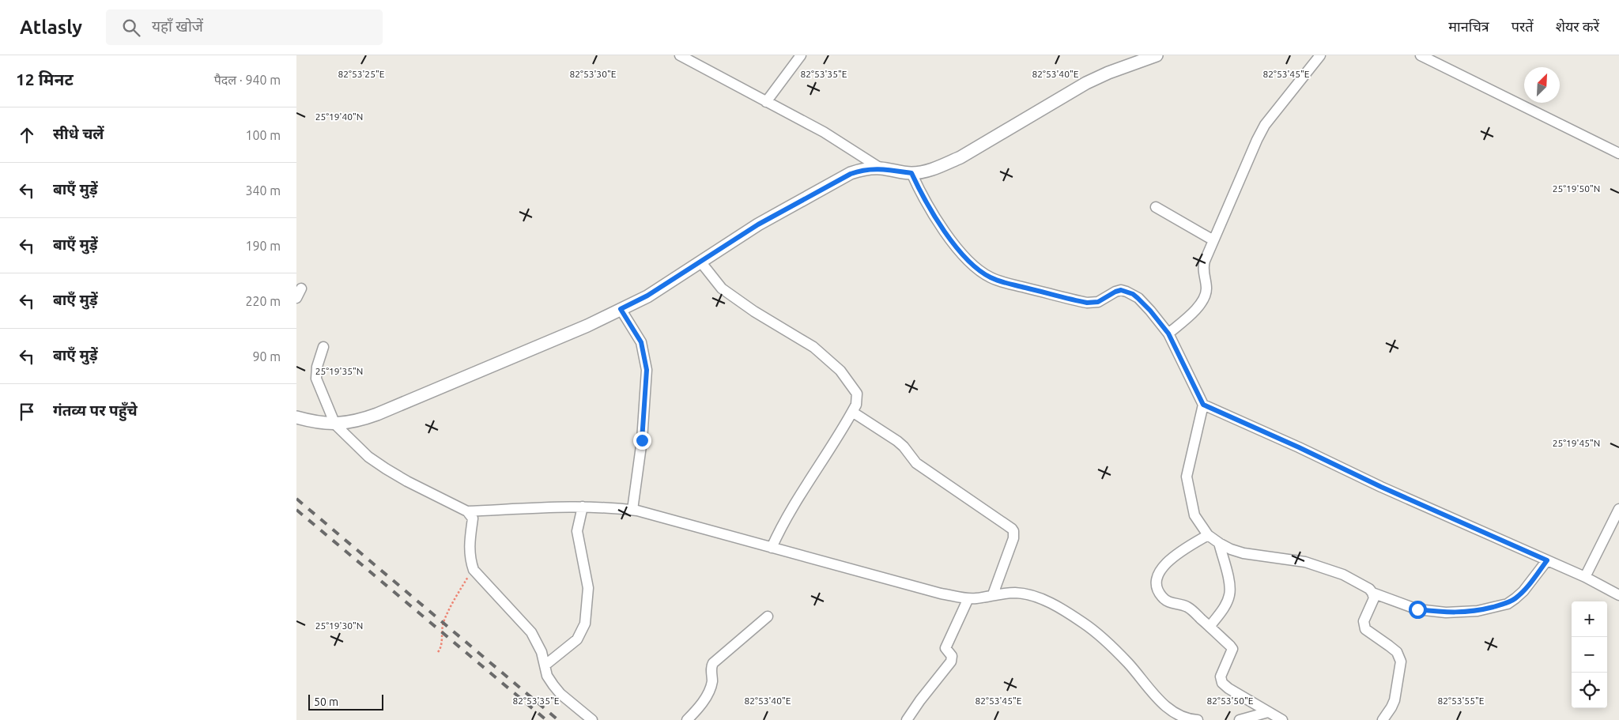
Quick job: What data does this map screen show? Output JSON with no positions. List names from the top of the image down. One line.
{"scale_bar":"50 m","north":"top right","page":{"header":"Atlasly","search":"यहाँ खोजें","nav":["मानचित्र","परतें","शेयर करें"],"heading":["12 मिनट","पैदल · 940 m"],"list":[["सीधे चलें","100 m"],["बाएँ मुड़ें","340 m"],["बाएँ मुड़ें","190 m"],["बाएँ मुड़ें","220 m"],["बाएँ मुड़ें","90 m"],"गंतव्य पर पहुँचे"],"map_buttons":["+","−"],"scale":"50 m"},"coordinates":["82°53'25\"E","82°53'30\"E","82°53'35\"E","82°53'40\"E","82°53'45\"E","25°19'40\"N","25°19'50\"N","25°19'35\"N","25°19'45\"N","25°19'30\"N","82°53'50\"E","82°53'55\"E"]}
